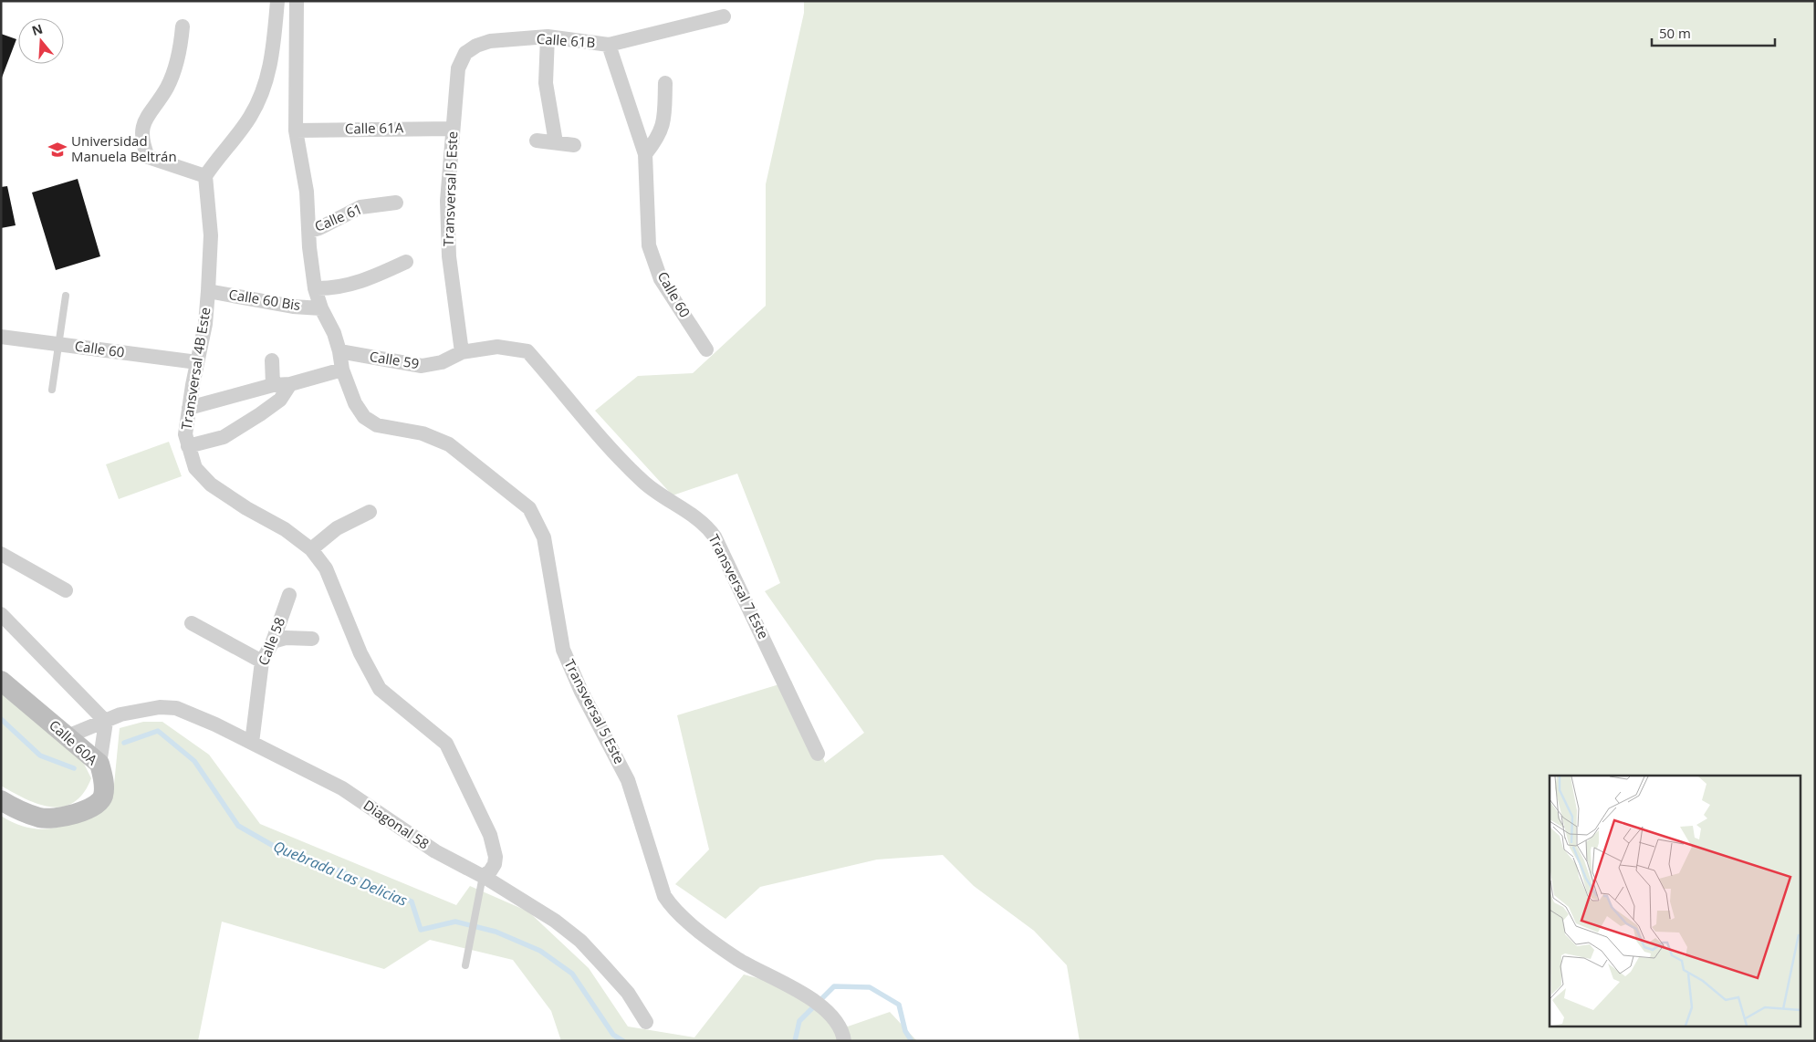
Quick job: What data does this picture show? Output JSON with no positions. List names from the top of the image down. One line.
{"streets":{"street":["Calle 61B","Calle 61A","Transversal 5 Este","Calle 61","Calle 60","Calle 60 Bis","Calle 59","Transversal 4B Este","Transversal 7 Este","Calle 58","Calle 60A","Diagonal 58"]},"crossings":[["Calle 61B","Transversal 5 Este"],["Calle 61B","Calle 60"],["Calle 61A","Transversal 5 Este"],["Transversal 5 Este","Calle 59"],["Calle 60","Transversal 4B Este"],["Calle 60 Bis","Transversal 4B Este"],["Calle 59","Transversal 7 Este"],["Transversal 4B Este","Diagonal 58"],["Calle 58","Diagonal 58"],["Calle 60A","Diagonal 58"]],"water":["Quebrada Las Delicias"],"places":{"school or university":["Universidad Manuela Beltrán"]},"scale_bar":"50 m","north":"top"}
